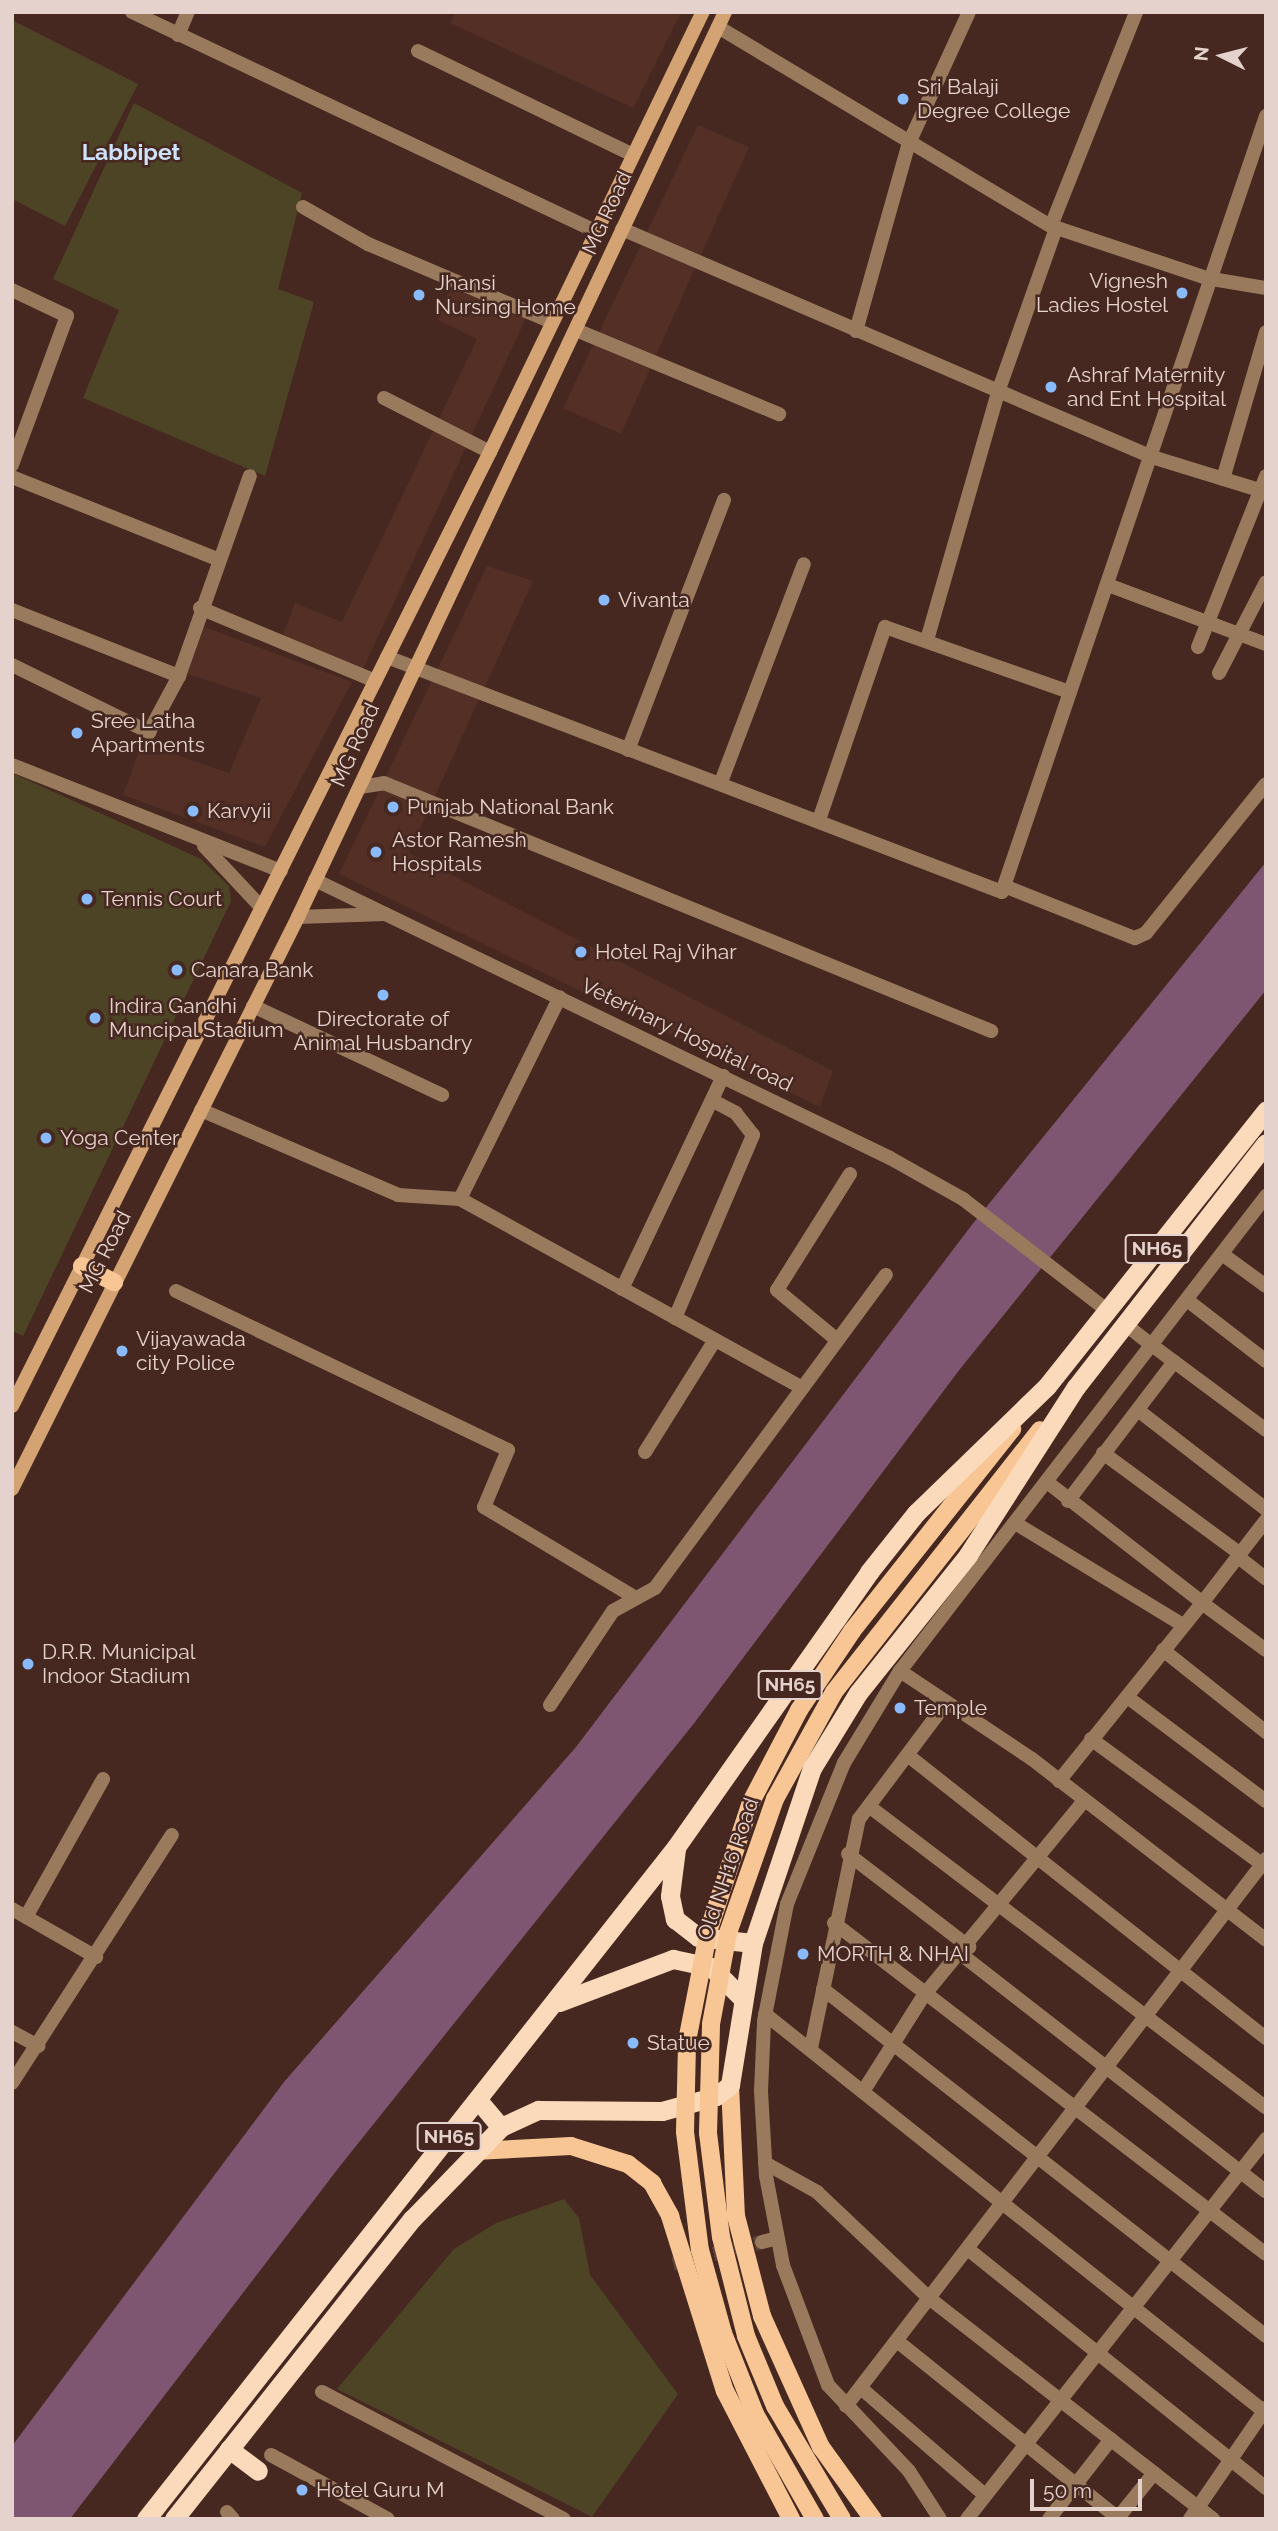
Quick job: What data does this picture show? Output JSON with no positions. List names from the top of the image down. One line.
{"streets":{"highway":["NH65"],"main road":["MG Road","Old NH16 Road"],"street":["Veterinary Hospital road"]},"crossings":[["MG Road","Veterinary Hospital road"],["Veterinary Hospital road","NH65"],["NH65","Old NH16 Road"]],"districts":["Labbipet"],"places":["Sri Balaji Degree College","Vignesh Ladies Hostel","Jhansi Nursing Home","Ashraf Maternity and Ent Hospital","Vivanta","Sree Latha Apartments","Punjab National Bank","Karvyii","Astor Ramesh Hospitals","Tennis Court","Hotel Raj Vihar","Canara Bank","Directorate of Animal Husbandry","Indira Gandhi Muncipal Stadium","Yoga Center","Vijayawada city Police","D.R.R. Municipal Indoor Stadium","Temple","MORTH & NHAI","Statue","Hotel Guru M"],"scale_bar":"50 m","north":"left"}
